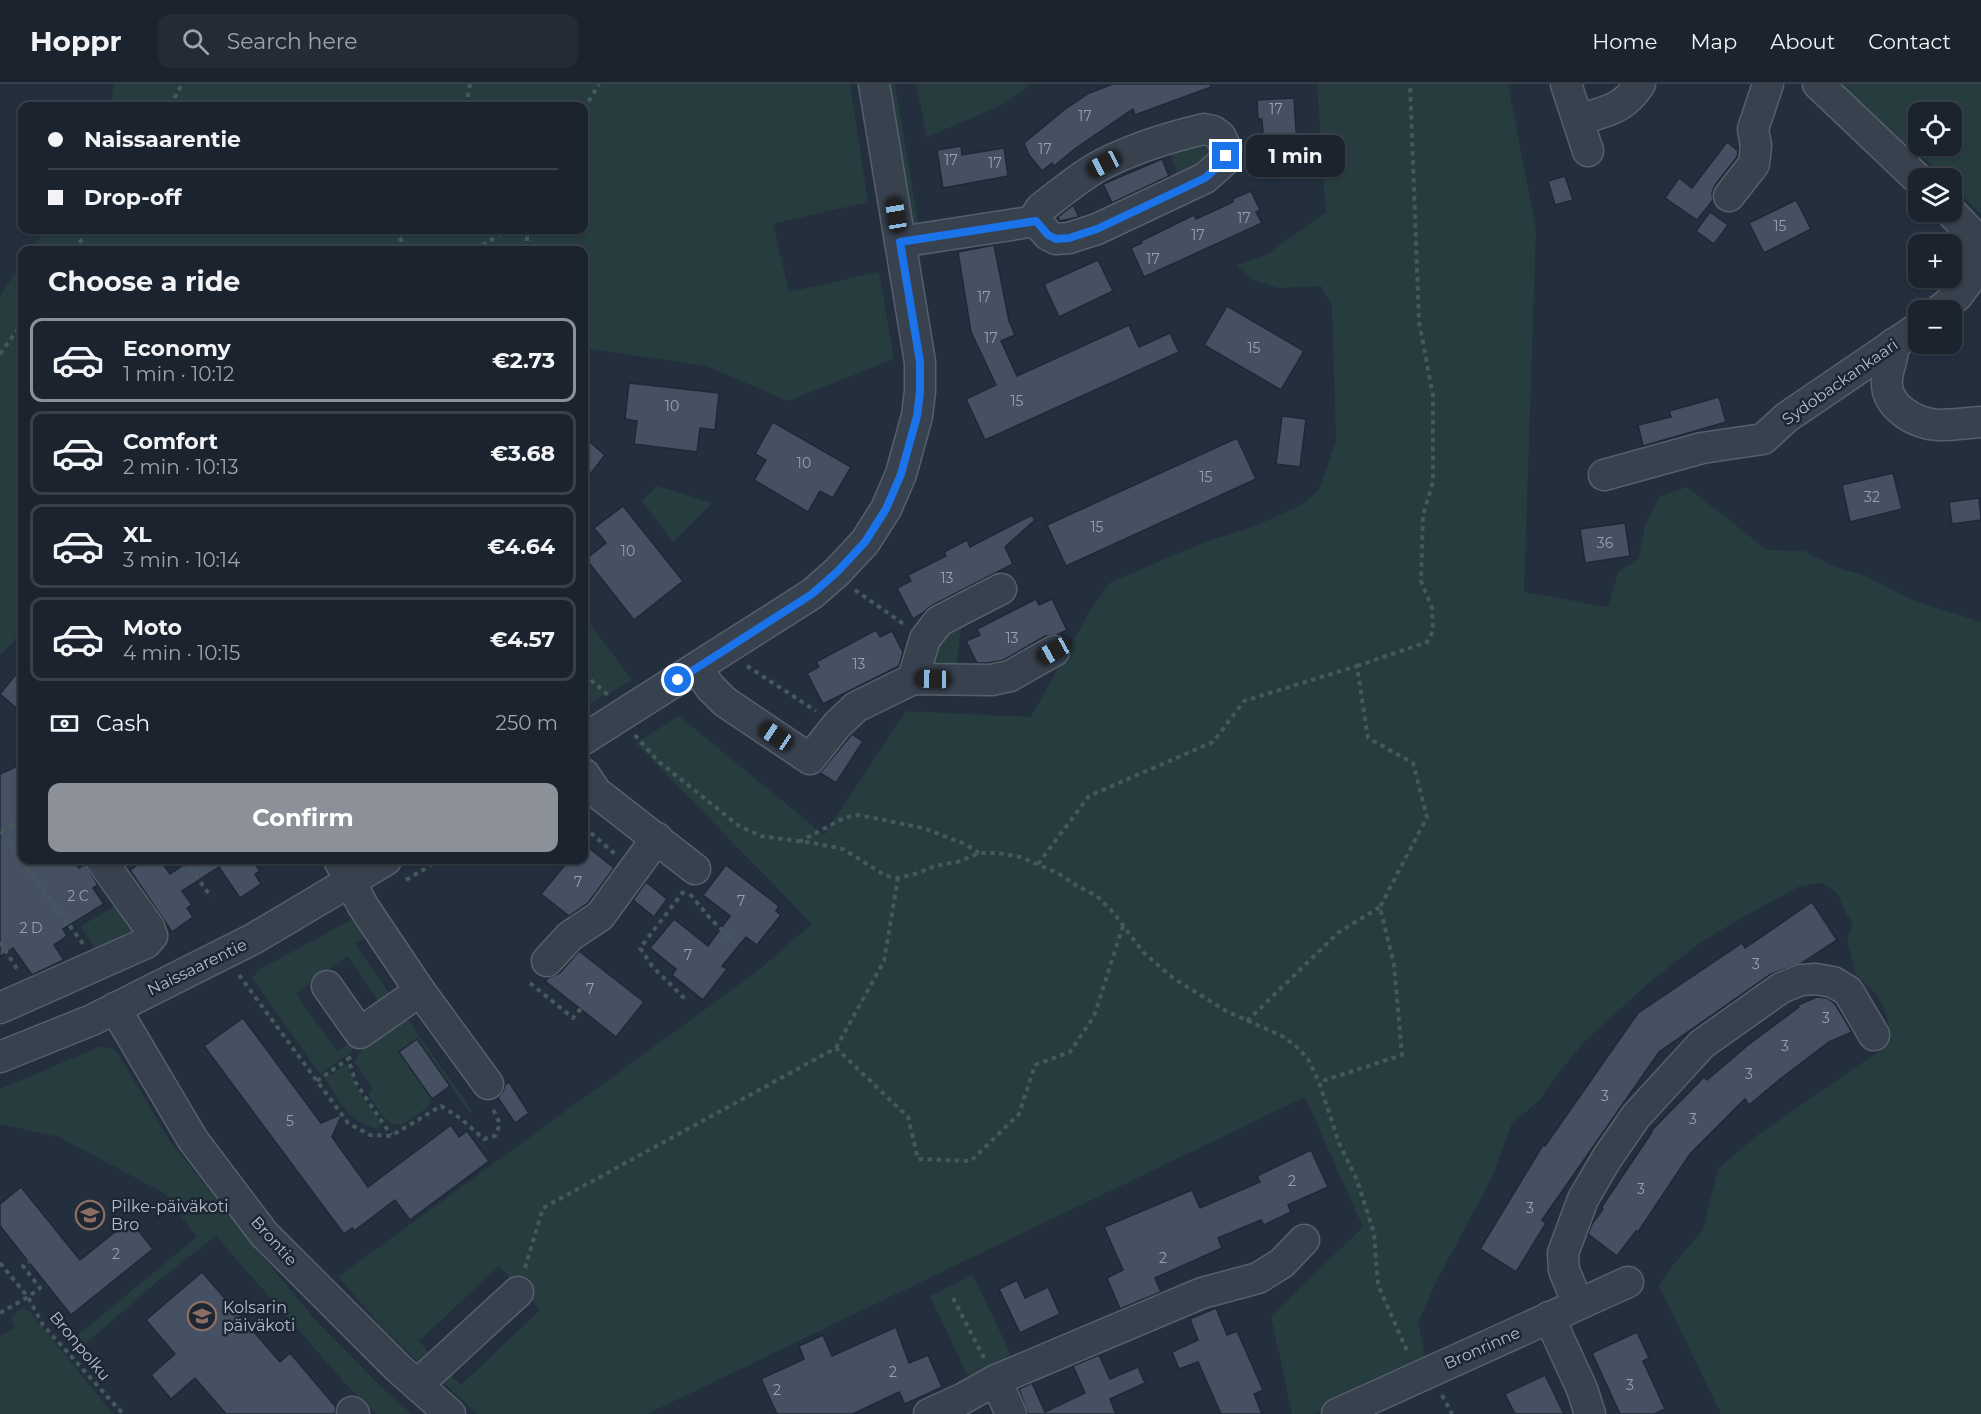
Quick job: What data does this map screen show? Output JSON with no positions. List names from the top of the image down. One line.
{"streets":{"street":["Sydobackankaari","Naissaarentie","Brontie","Bronrinne"],"path":["Bronpolku"]},"crossings":[["Naissaarentie","Brontie"]],"places":{"school or university":["Pilke-päiväkoti Bro","Kolsarin päiväkoti"]},"house_numbers":["17","17","17","17","17","17","15","17","17","17","17","15","15","10","10","15","32","15","36","10","13","13","13","7","2 C","7","2 D","7","3","7","3","3","3","3","3","5","2","3","3","2","2","2","3","2"],"page":{"header":"Hoppr","search":"Search here","nav":["Home","Map","About","Contact"],"map_buttons":["+","−"],"banner":["Naissaarentie","Drop-off"],"bubble":"1 min","heading":"Choose a ride","list":[{"name":"Economy","note":"1 min · 10:12","value":"€2.73"},{"name":"Comfort","note":"2 min · 10:13","value":"€3.68"},{"name":"XL","note":"3 min · 10:14","value":"€4.64"},{"name":"Moto","note":"4 min · 10:15","value":"€4.57"}],"pay":["Cash","250 m"],"buttons":"Confirm"}}
